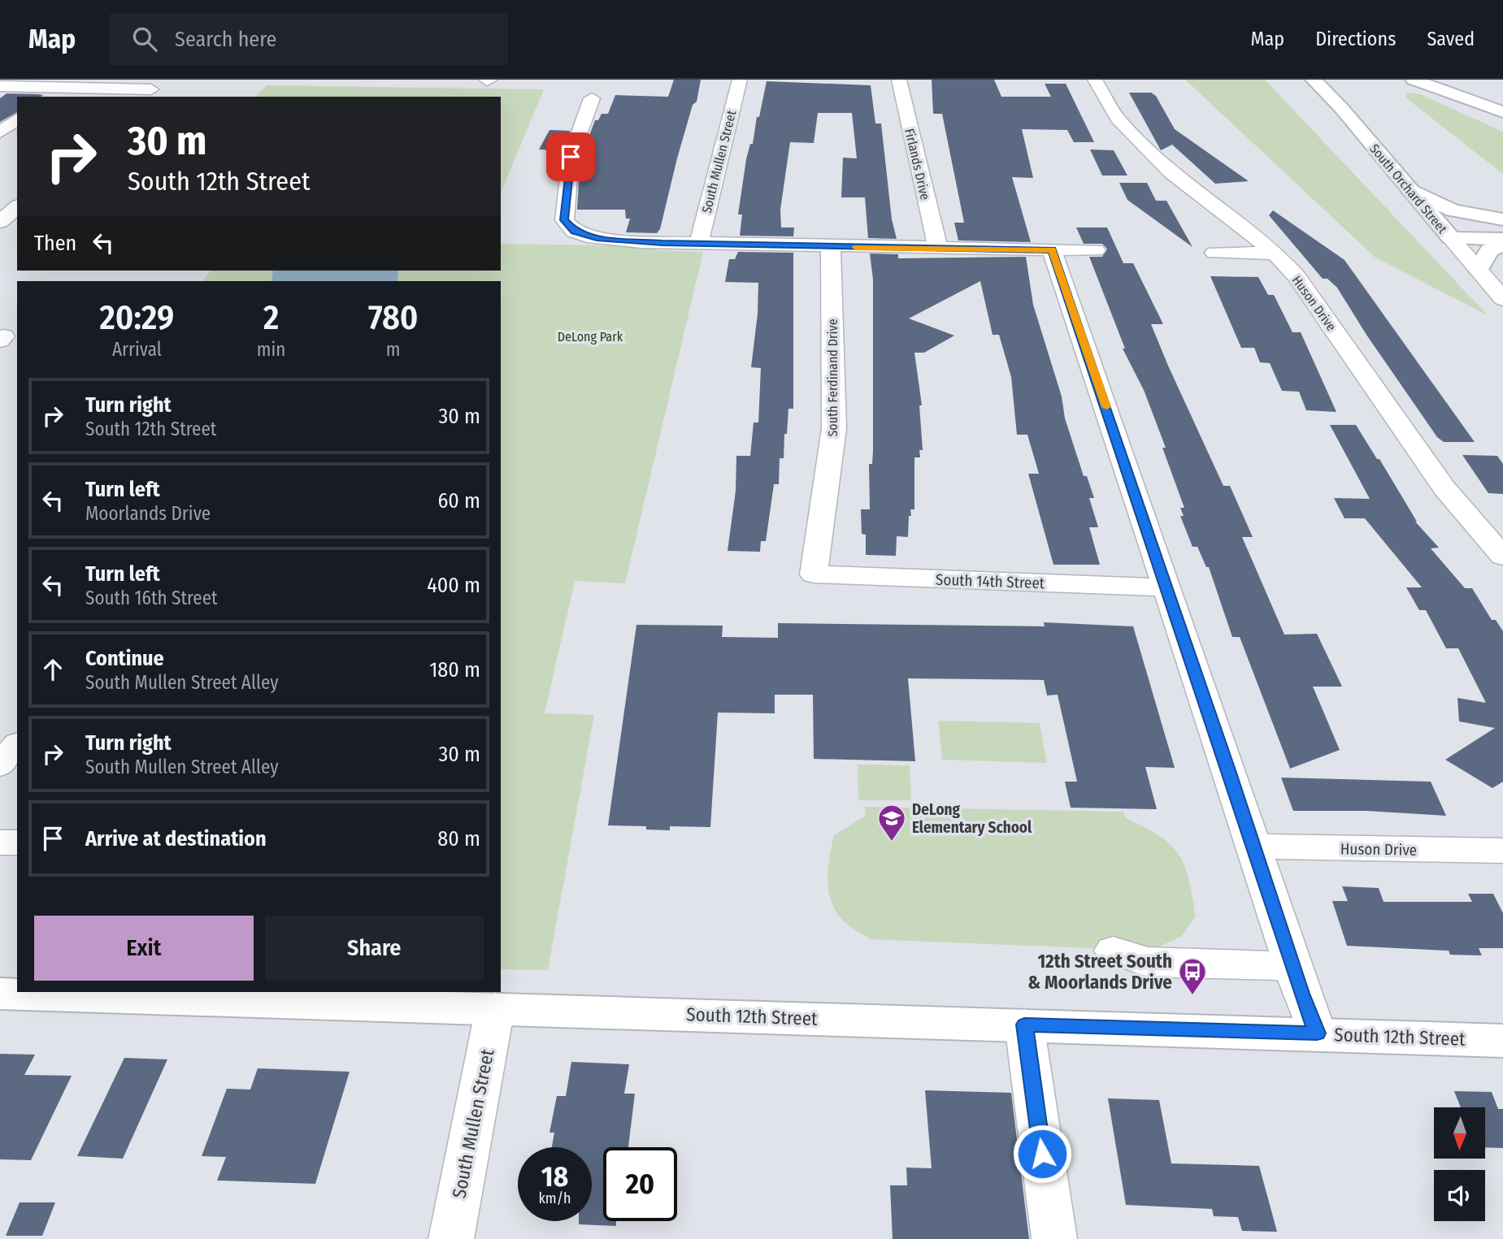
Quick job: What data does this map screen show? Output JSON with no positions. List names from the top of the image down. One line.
{"streets":{"main road":["South Orchard Street","South 12th Street"],"street":["South Mullen Street","Firlands Drive","Huson Drive","South Ferdinand Drive","South 14th Street"]},"crossings":[["South Mullen Street","South 12th Street"],["South Ferdinand Drive","South 14th Street"]],"parks":["DeLong Park"],"places":{"school or university":["DeLong Elementary School"],"bus stop":["12th Street South & Moorlands Drive"]},"north":"bottom","page":{"header":"Map","search":"Search here","nav":["Map","Directions","Saved"],"turn":["30 m","South 12th Street"],"then":"Then","eta":["20:29","Arrival","2","min","780","m"],"list":[{"name":"Turn right","note":"South 12th Street","value":"30 m"},{"name":"Turn left","note":"Moorlands Drive","value":"60 m"},{"name":"Turn left","note":"South 16th Street","value":"400 m"},{"name":"Continue","note":"South Mullen Street Alley","value":"180 m"},{"name":"Turn right","note":"South Mullen Street Alley","value":"30 m"},{"name":"Arrive at destination","value":"80 m"}],"buttons":["Exit","Share"],"speed":"18 km/h","limit":"20"}}
